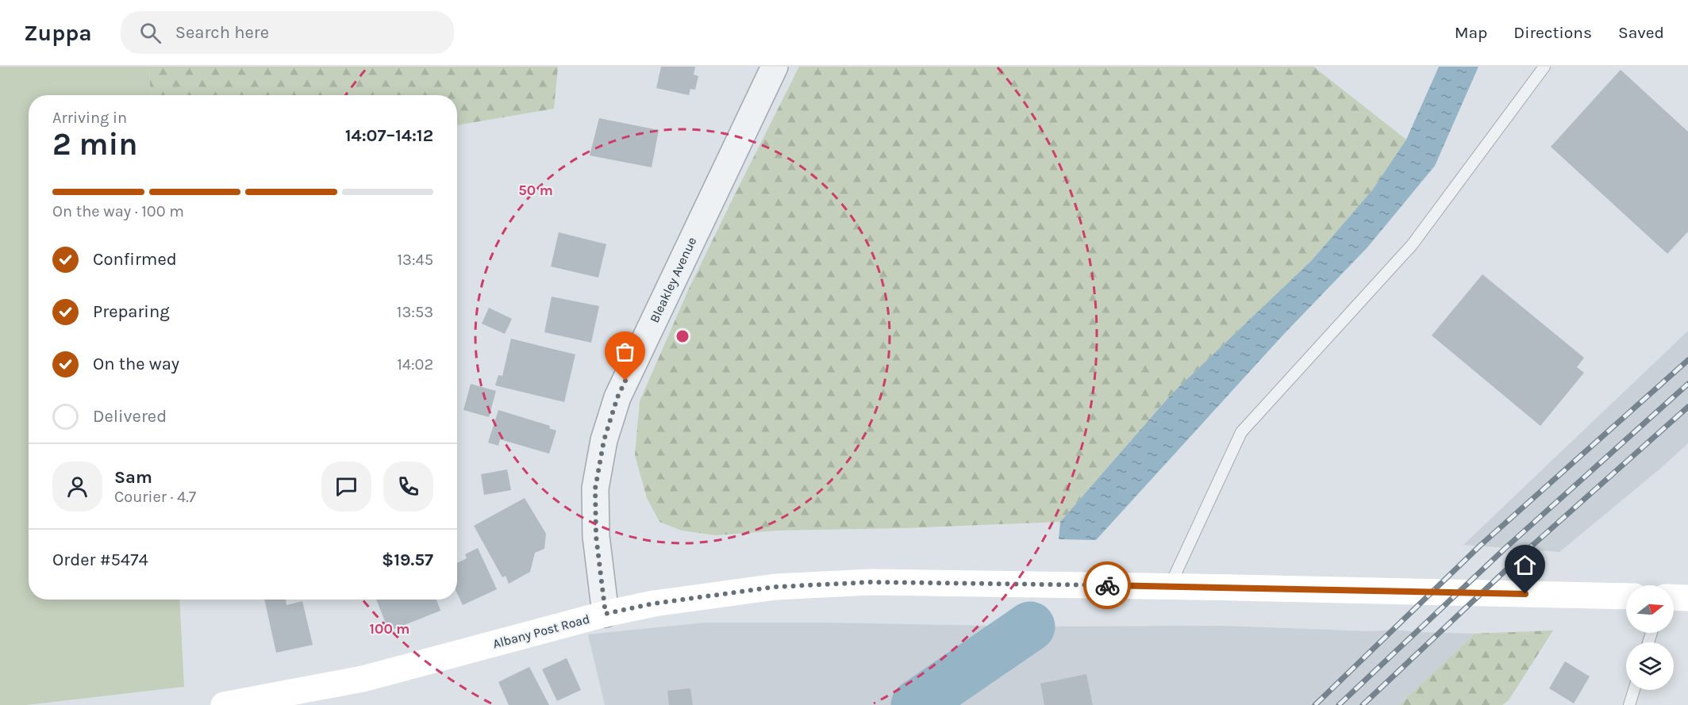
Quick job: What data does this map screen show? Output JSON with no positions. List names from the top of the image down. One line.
{"streets":{"main road":["Albany Post Road"],"street":["Bleakley Avenue"]},"crossings":[["Bleakley Avenue","Albany Post Road"]],"north":"right","page":{"header":"Zuppa","search":"Search here","nav":["Map","Directions","Saved"],"heading":["2 min","Arriving in","14:07–14:12"],"panel":["Sam","Courier · 4.7","Order #5474","$19.57"],"bar":"On the way · 100 m","list":[["Confirmed","13:45"],["Preparing","13:53"],["On the way","14:02"],"Delivered"]},"rings":["50 m","100 m"]}
